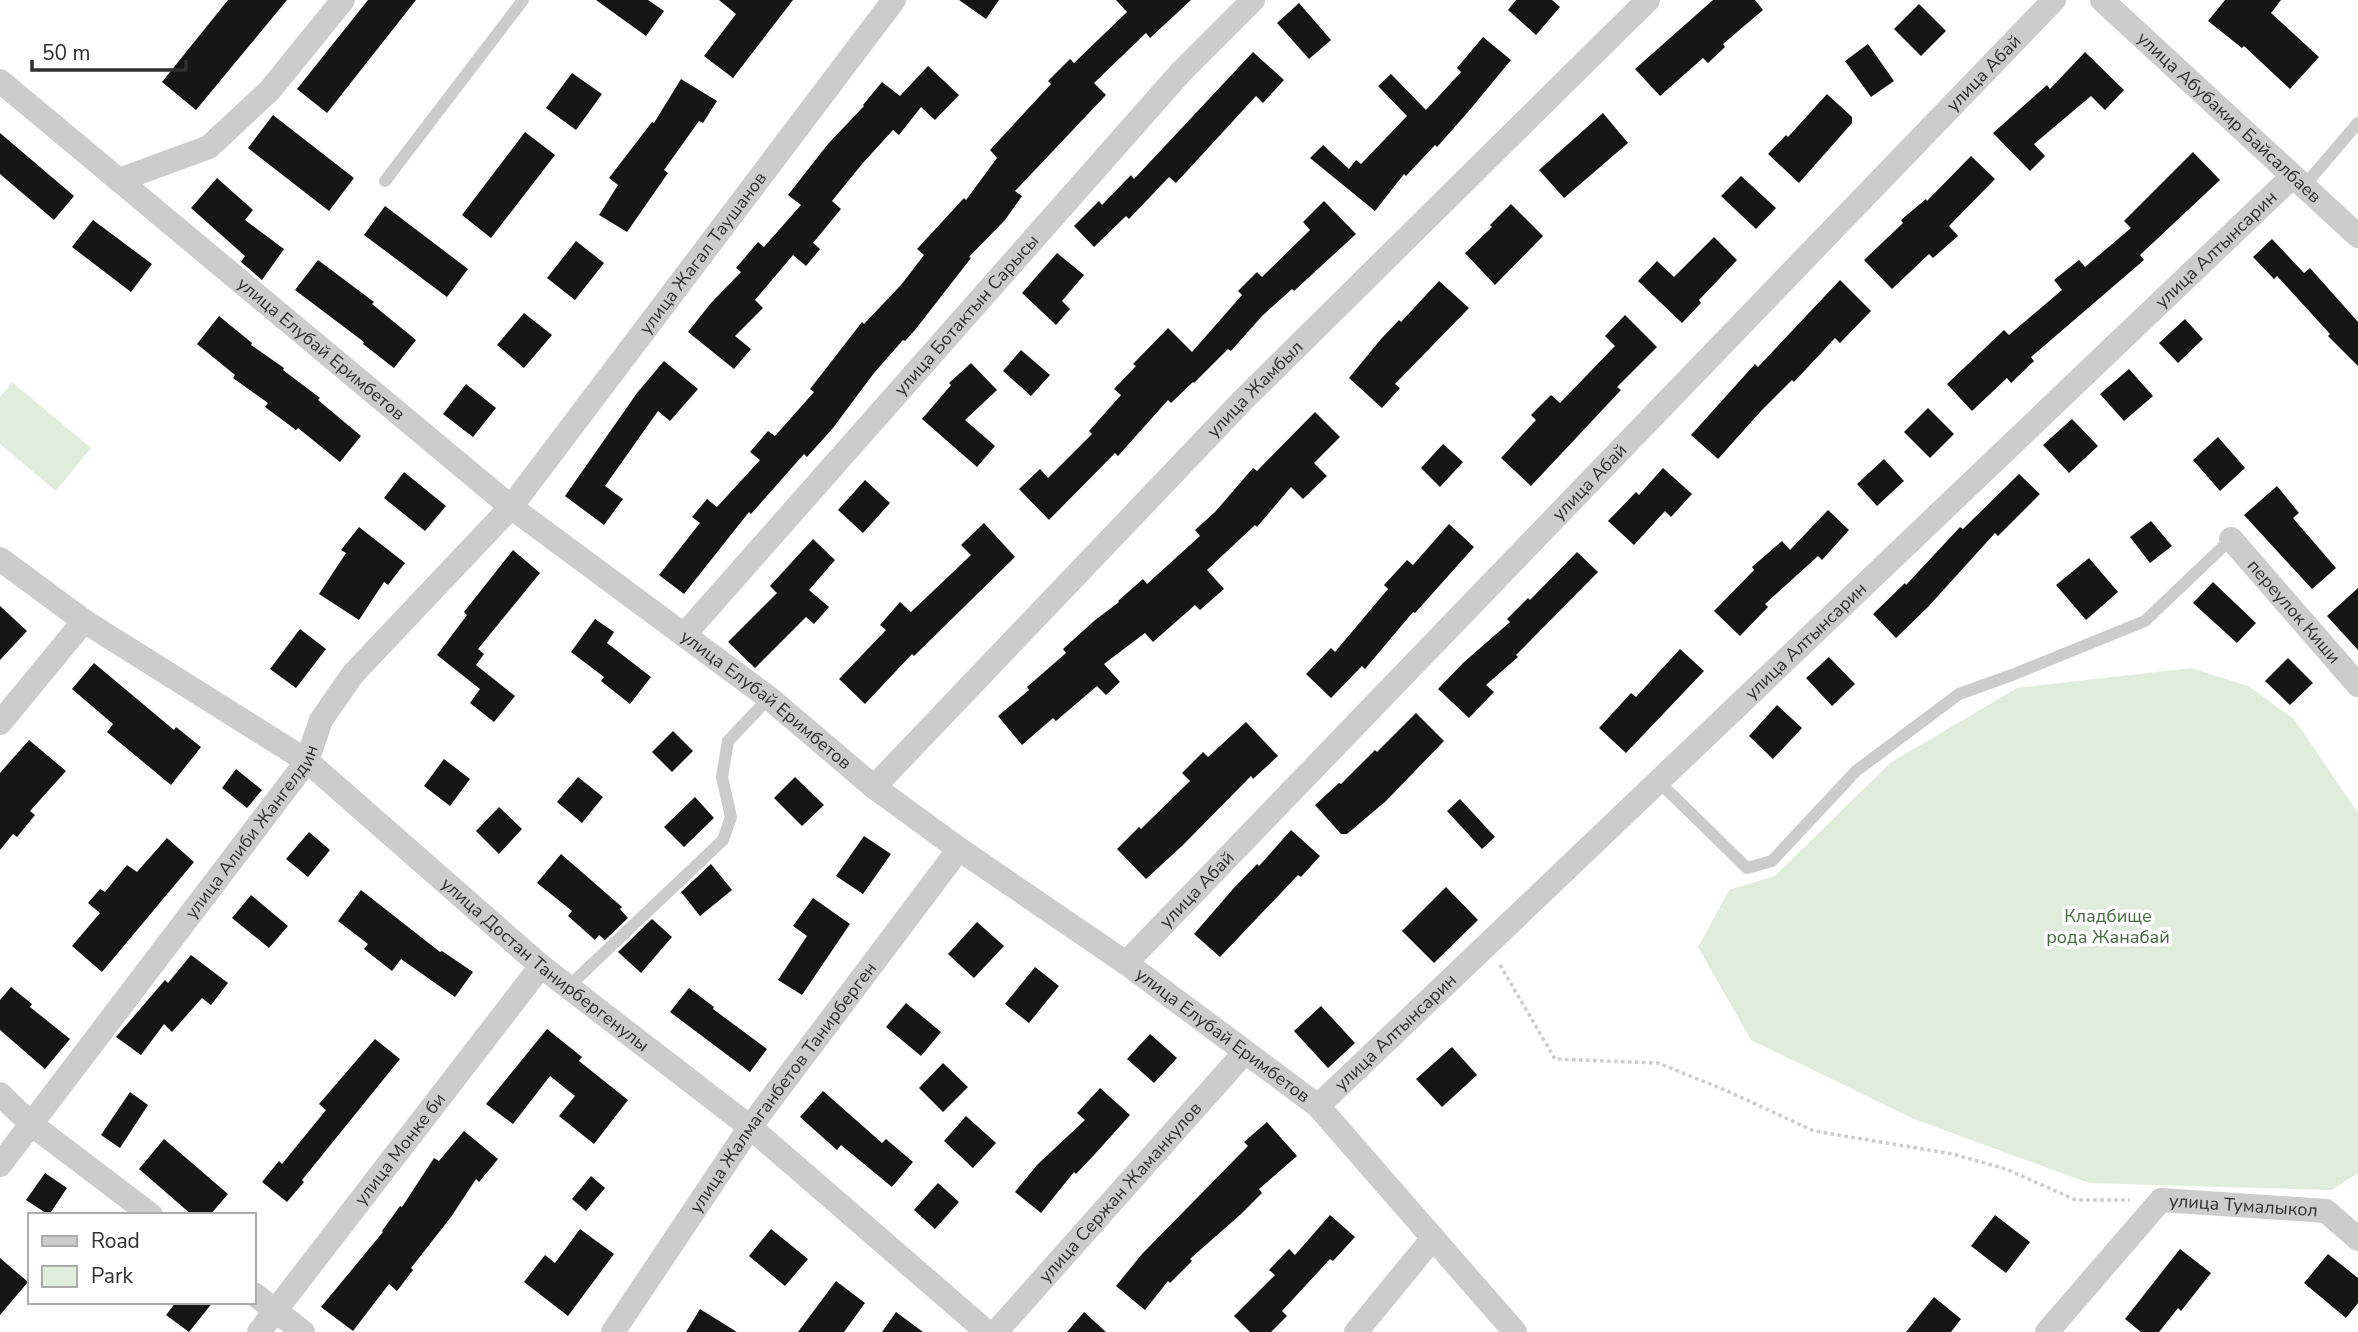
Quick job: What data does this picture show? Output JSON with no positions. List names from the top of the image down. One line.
{"streets":{"street":["улица Абай","улица Абубакир Байсалбаев","улица Алтынсарин","улица Жагал Таушанов","улица Ботактын Сарысы","улица Елубай Еримбетов","улица Жамбыл","переулок Киши","улица Алиби Жангелдин","улица Достан Танирбергенулы","улица Жалмаганбетов Танирберген","улица Монке би","улица Сержан Жаманкулов","улица Тумалыкол"]},"crossings":[["улица Абай","улица Елубай Еримбетов"],["улица Абубакир Байсалбаев","улица Алтынсарин"],["улица Алтынсарин","улица Елубай Еримбетов"],["улица Жагал Таушанов","улица Елубай Еримбетов"],["улица Жагал Таушанов","улица Алиби Жангелдин"],["улица Ботактын Сарысы","улица Елубай Еримбетов"],["улица Елубай Еримбетов","улица Жамбыл"],["улица Елубай Еримбетов","улица Алиби Жангелдин"],["улица Елубай Еримбетов","улица Жалмаганбетов Танирберген"],["улица Елубай Еримбетов","улица Сержан Жаманкулов"],["улица Алиби Жангелдин","улица Достан Танирбергенулы"],["улица Достан Танирбергенулы","улица Жалмаганбетов Танирберген"],["улица Достан Танирбергенулы","улица Монке би"]],"parks":["Кладбище рода Жанабай"],"legend":["Road","Park"],"scale_bar":"50 m"}
